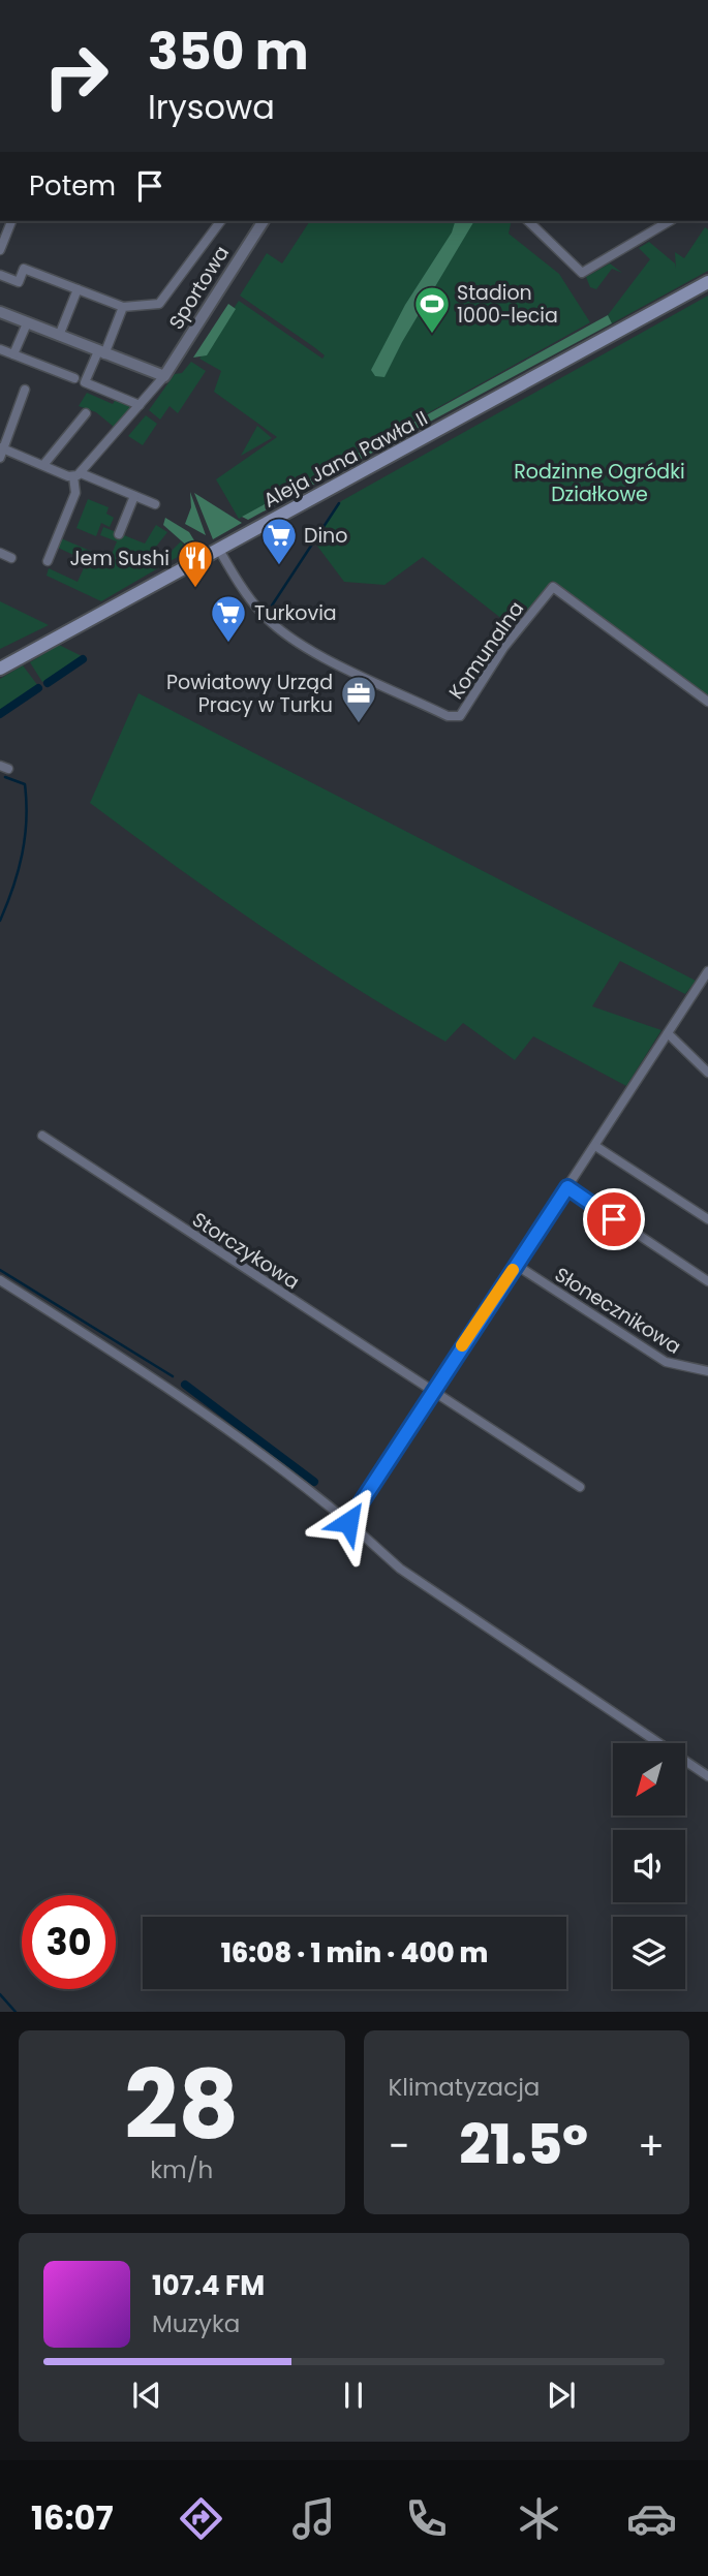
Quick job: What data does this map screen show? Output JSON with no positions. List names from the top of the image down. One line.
{"streets":{"main road":["Aleja Jana Pawła II"],"street":["Sportowa","Komunalna","Storczykowa","Słonecznikowa"]},"crossings":[["Aleja Jana Pawła II","Komunalna"]],"parks":["Rodzinne Ogródki Działkowe"],"places":{"sports":["Stadion 1000-lecia"],"supermarket":["Dino","Turkovia"],"restaurant":["Jem Sushi"],"office":["Powiatowy Urząd Pracy w Turku"]},"north":"bottom left","page":{"turn":["350 m","Irysowa"],"then":"Potem","limit":"30","trip":"16:08 · 1 min · 400 m","tile":[["28","km/h"],"Klimatyzacja"],"heat":["−","21.5°","+"],"song":["107.4 FM","Muzyka"],"tabs":"16:07"}}
